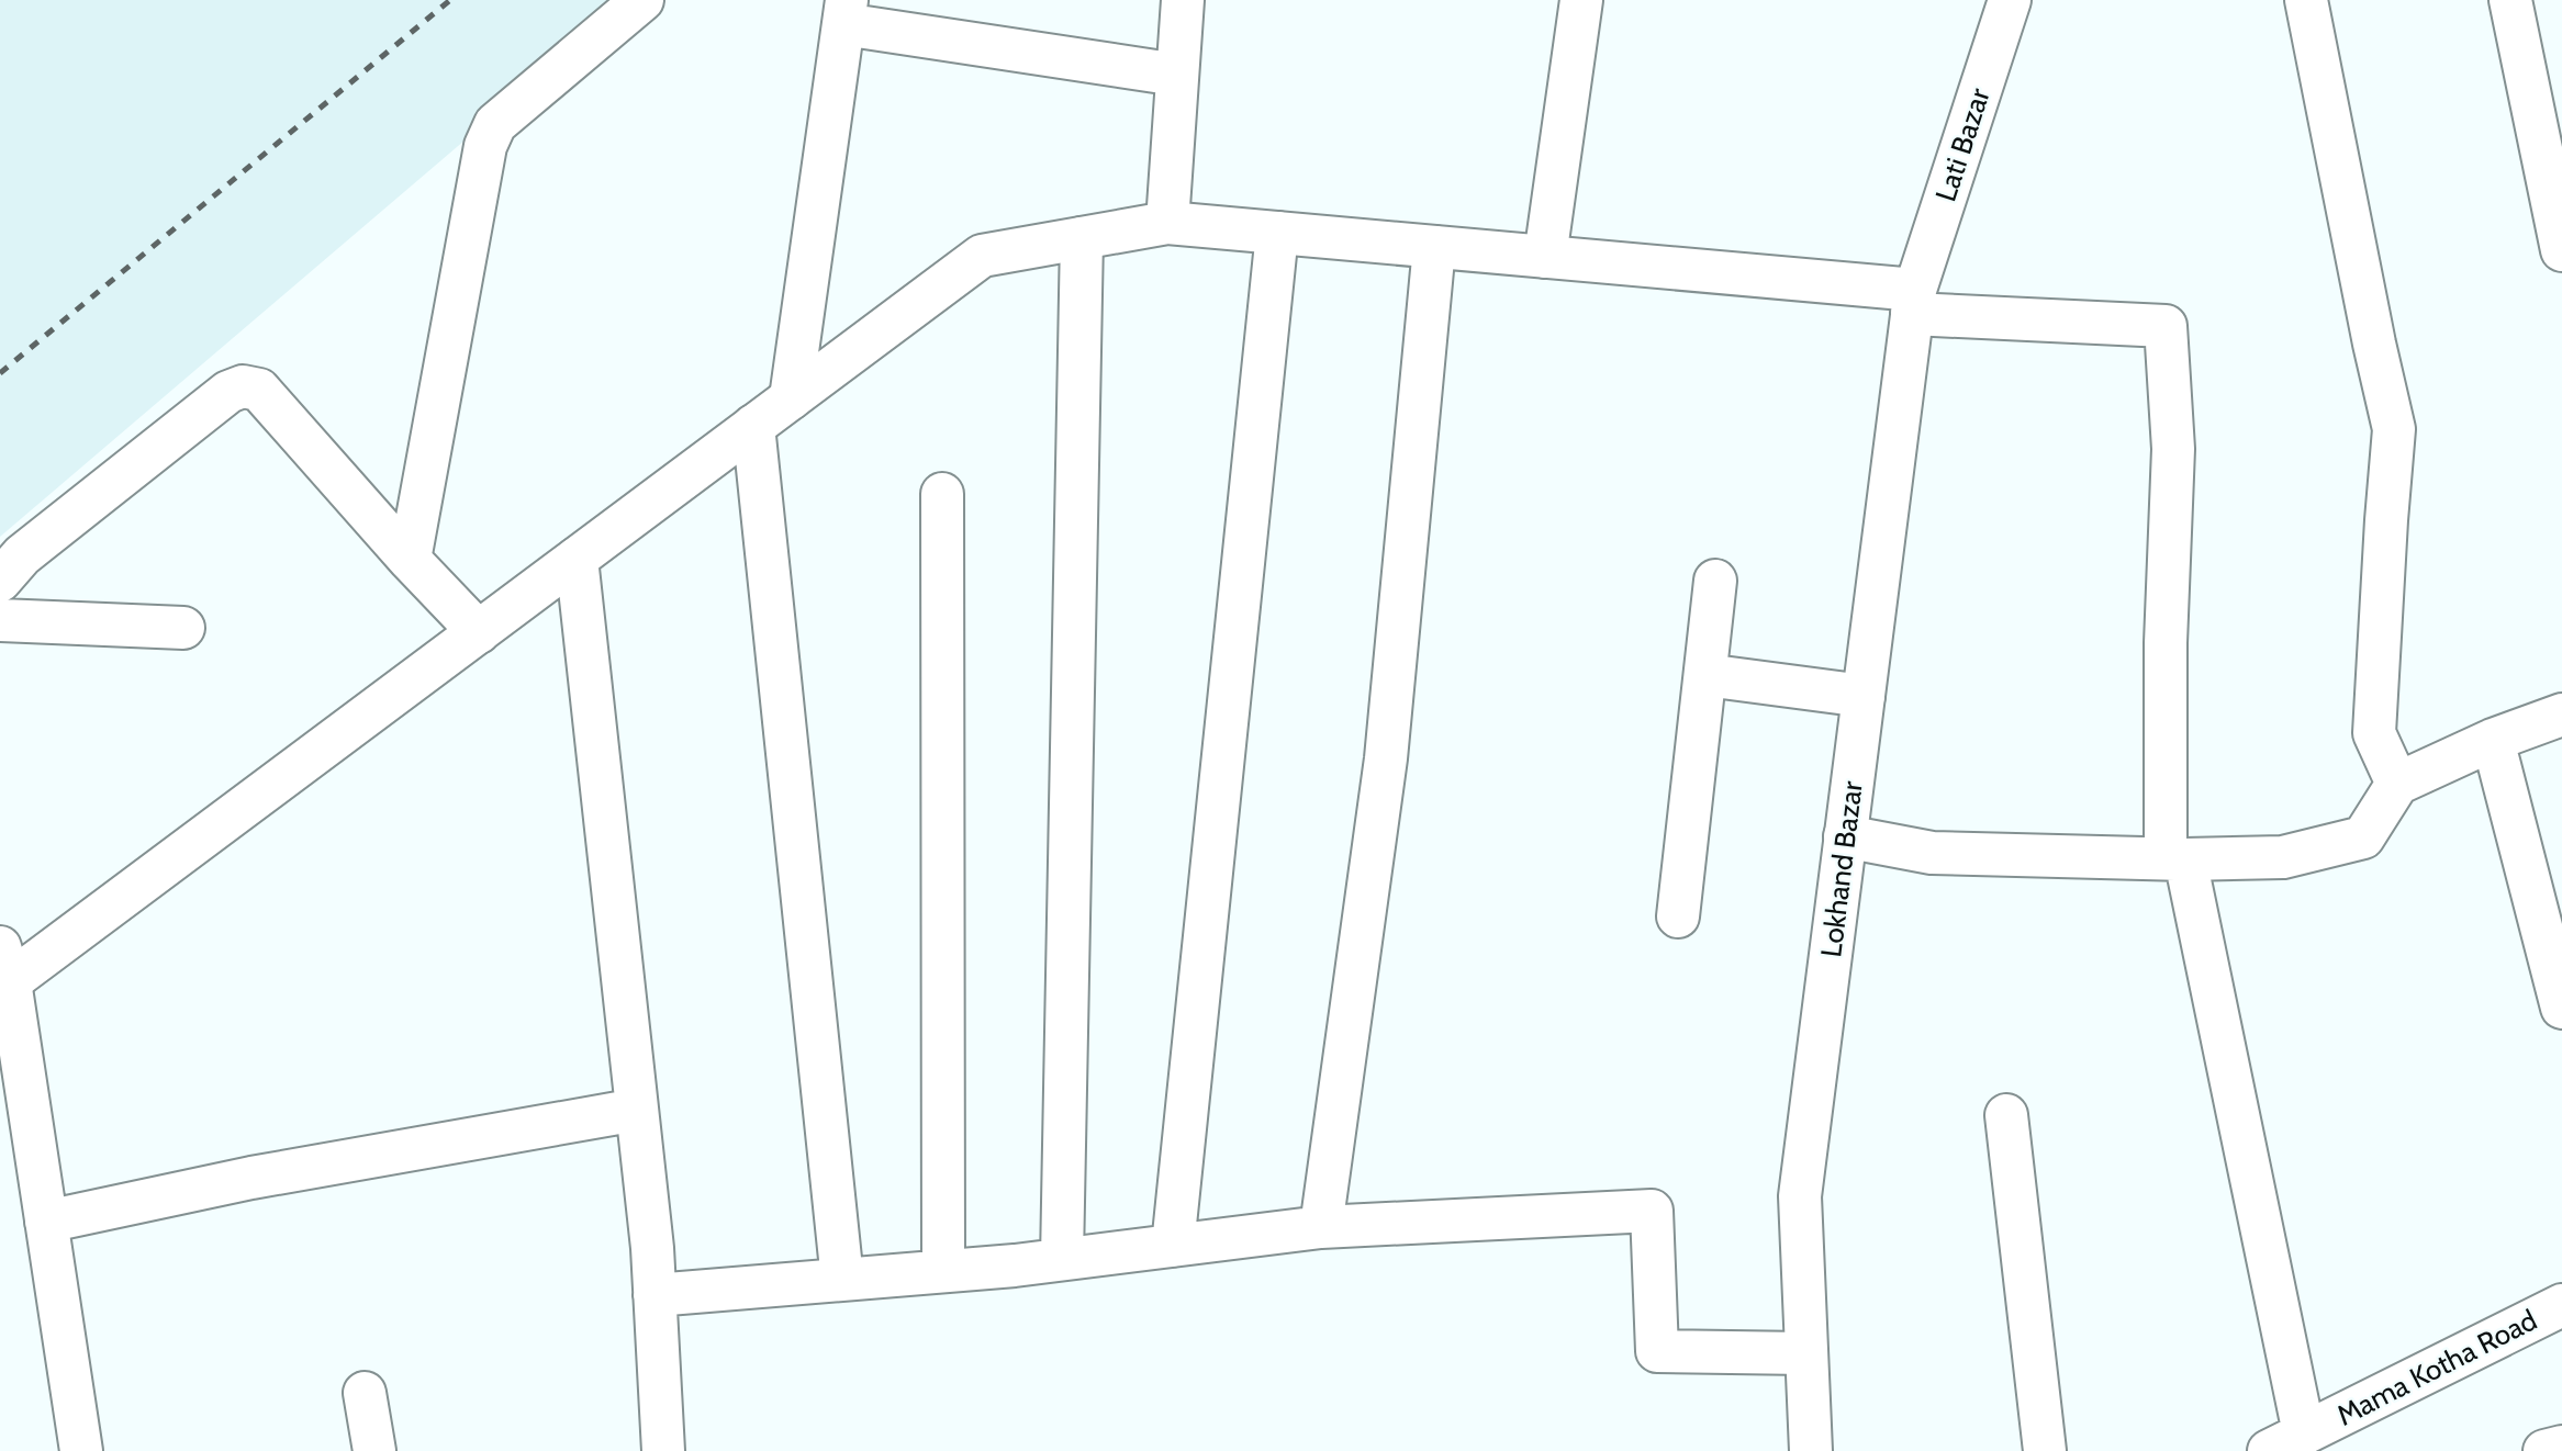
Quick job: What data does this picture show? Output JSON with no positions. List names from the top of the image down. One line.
{"streets":{"street":["Lati Bazar","Lokhand Bazar","Mama Kotha Road"]},"crossings":[["Lati Bazar","Lokhand Bazar"]]}
